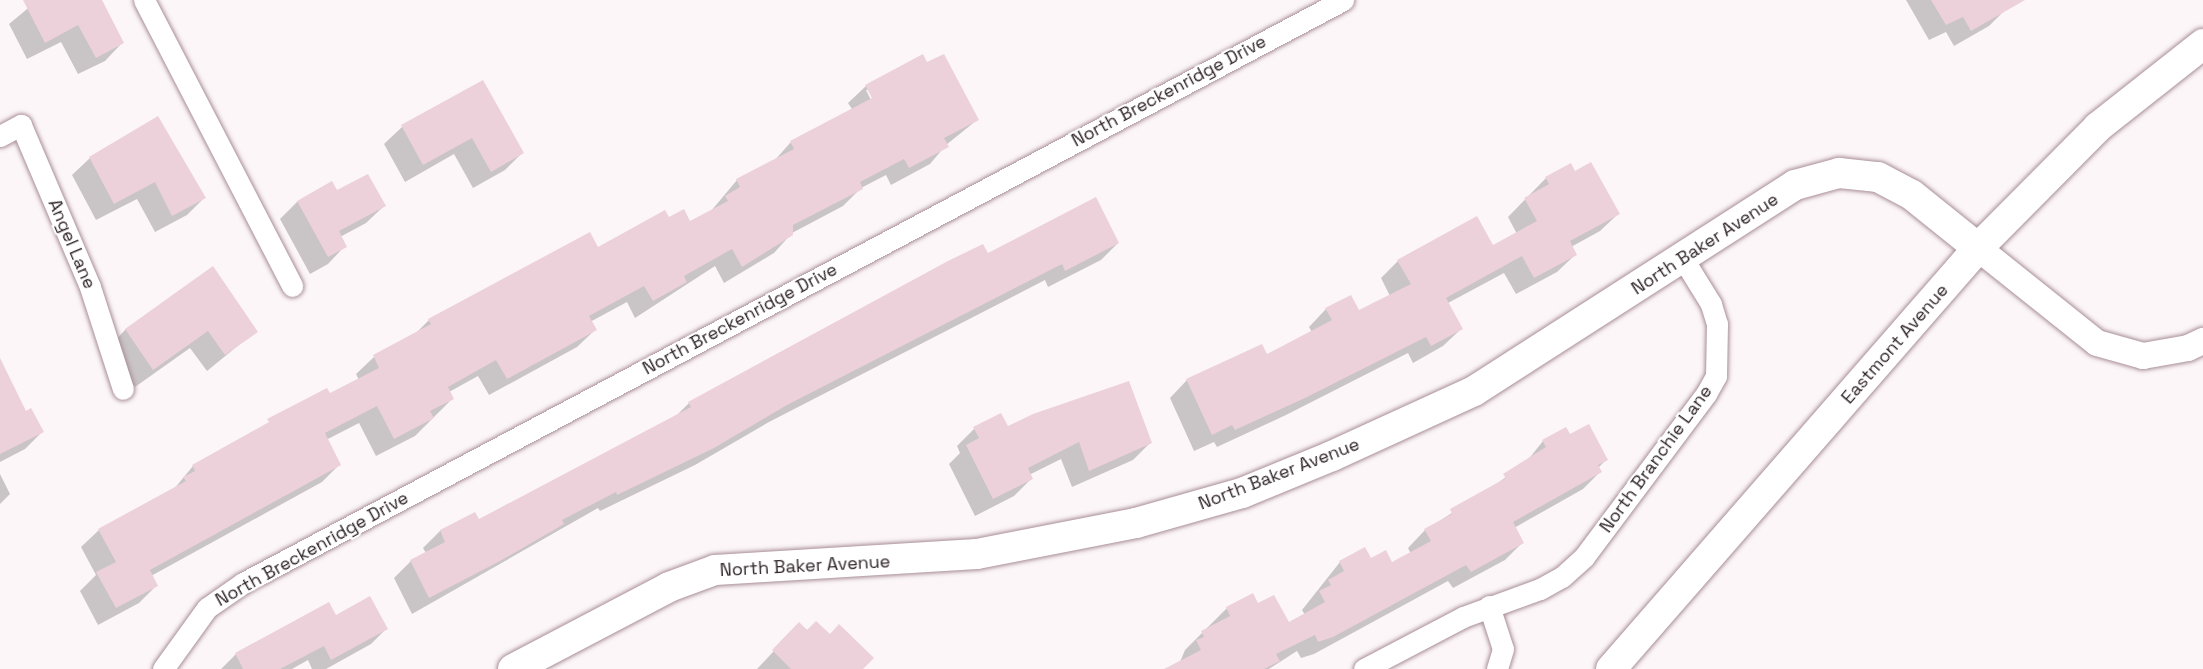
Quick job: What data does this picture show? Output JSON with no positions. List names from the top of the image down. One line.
{"streets":{"main road":["North Baker Avenue","Eastmont Avenue"],"street":["North Breckenridge Drive","Angel Lane","North Branchie Lane"]},"crossings":[["North Baker Avenue","Eastmont Avenue"],["North Baker Avenue","North Branchie Lane"]]}
